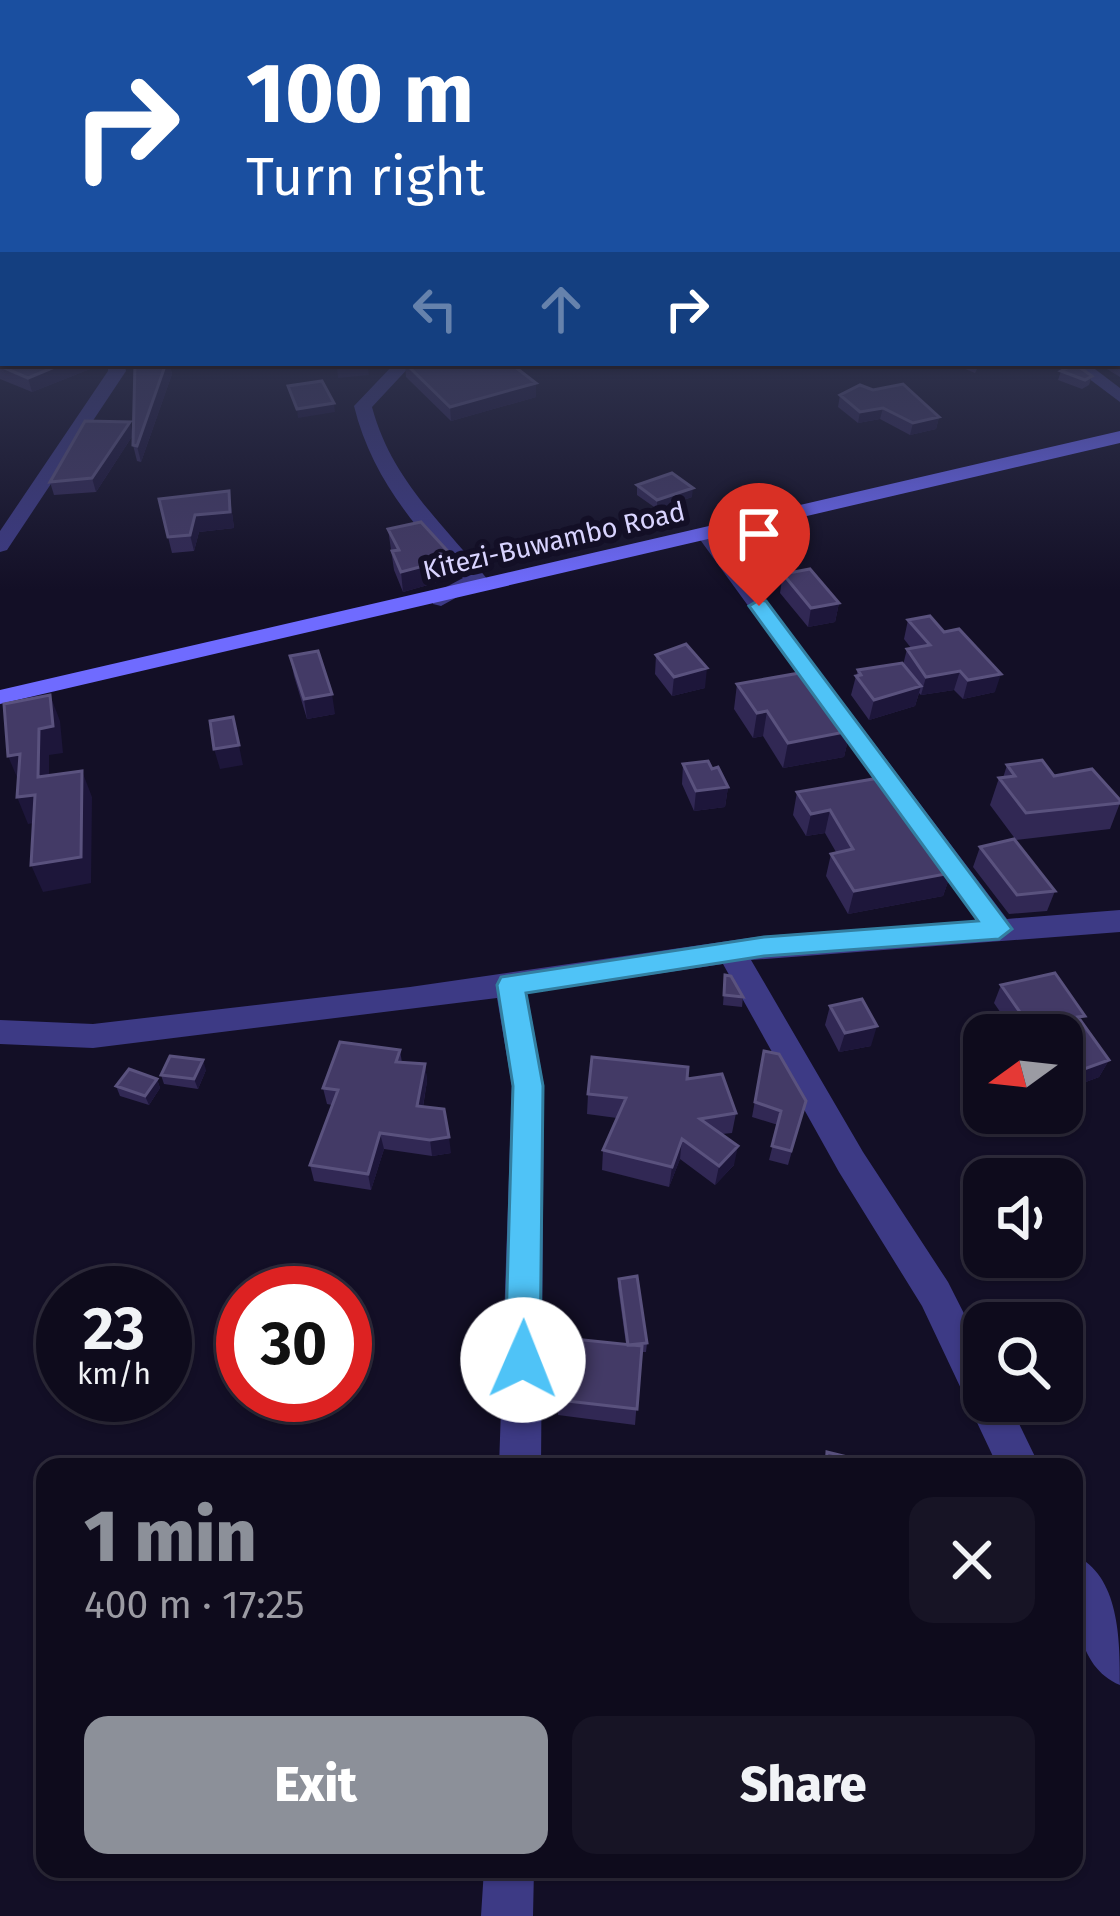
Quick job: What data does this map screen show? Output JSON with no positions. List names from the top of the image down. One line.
{"streets":{"street":["Kitezi-Buwambo Road"]},"north":"left","page":{"turn":["100 m","Turn right"],"speed":"23 km/h","limit":"30","heading":["1 min","400 m · 17:25"],"buttons":["Exit","Share"]}}
